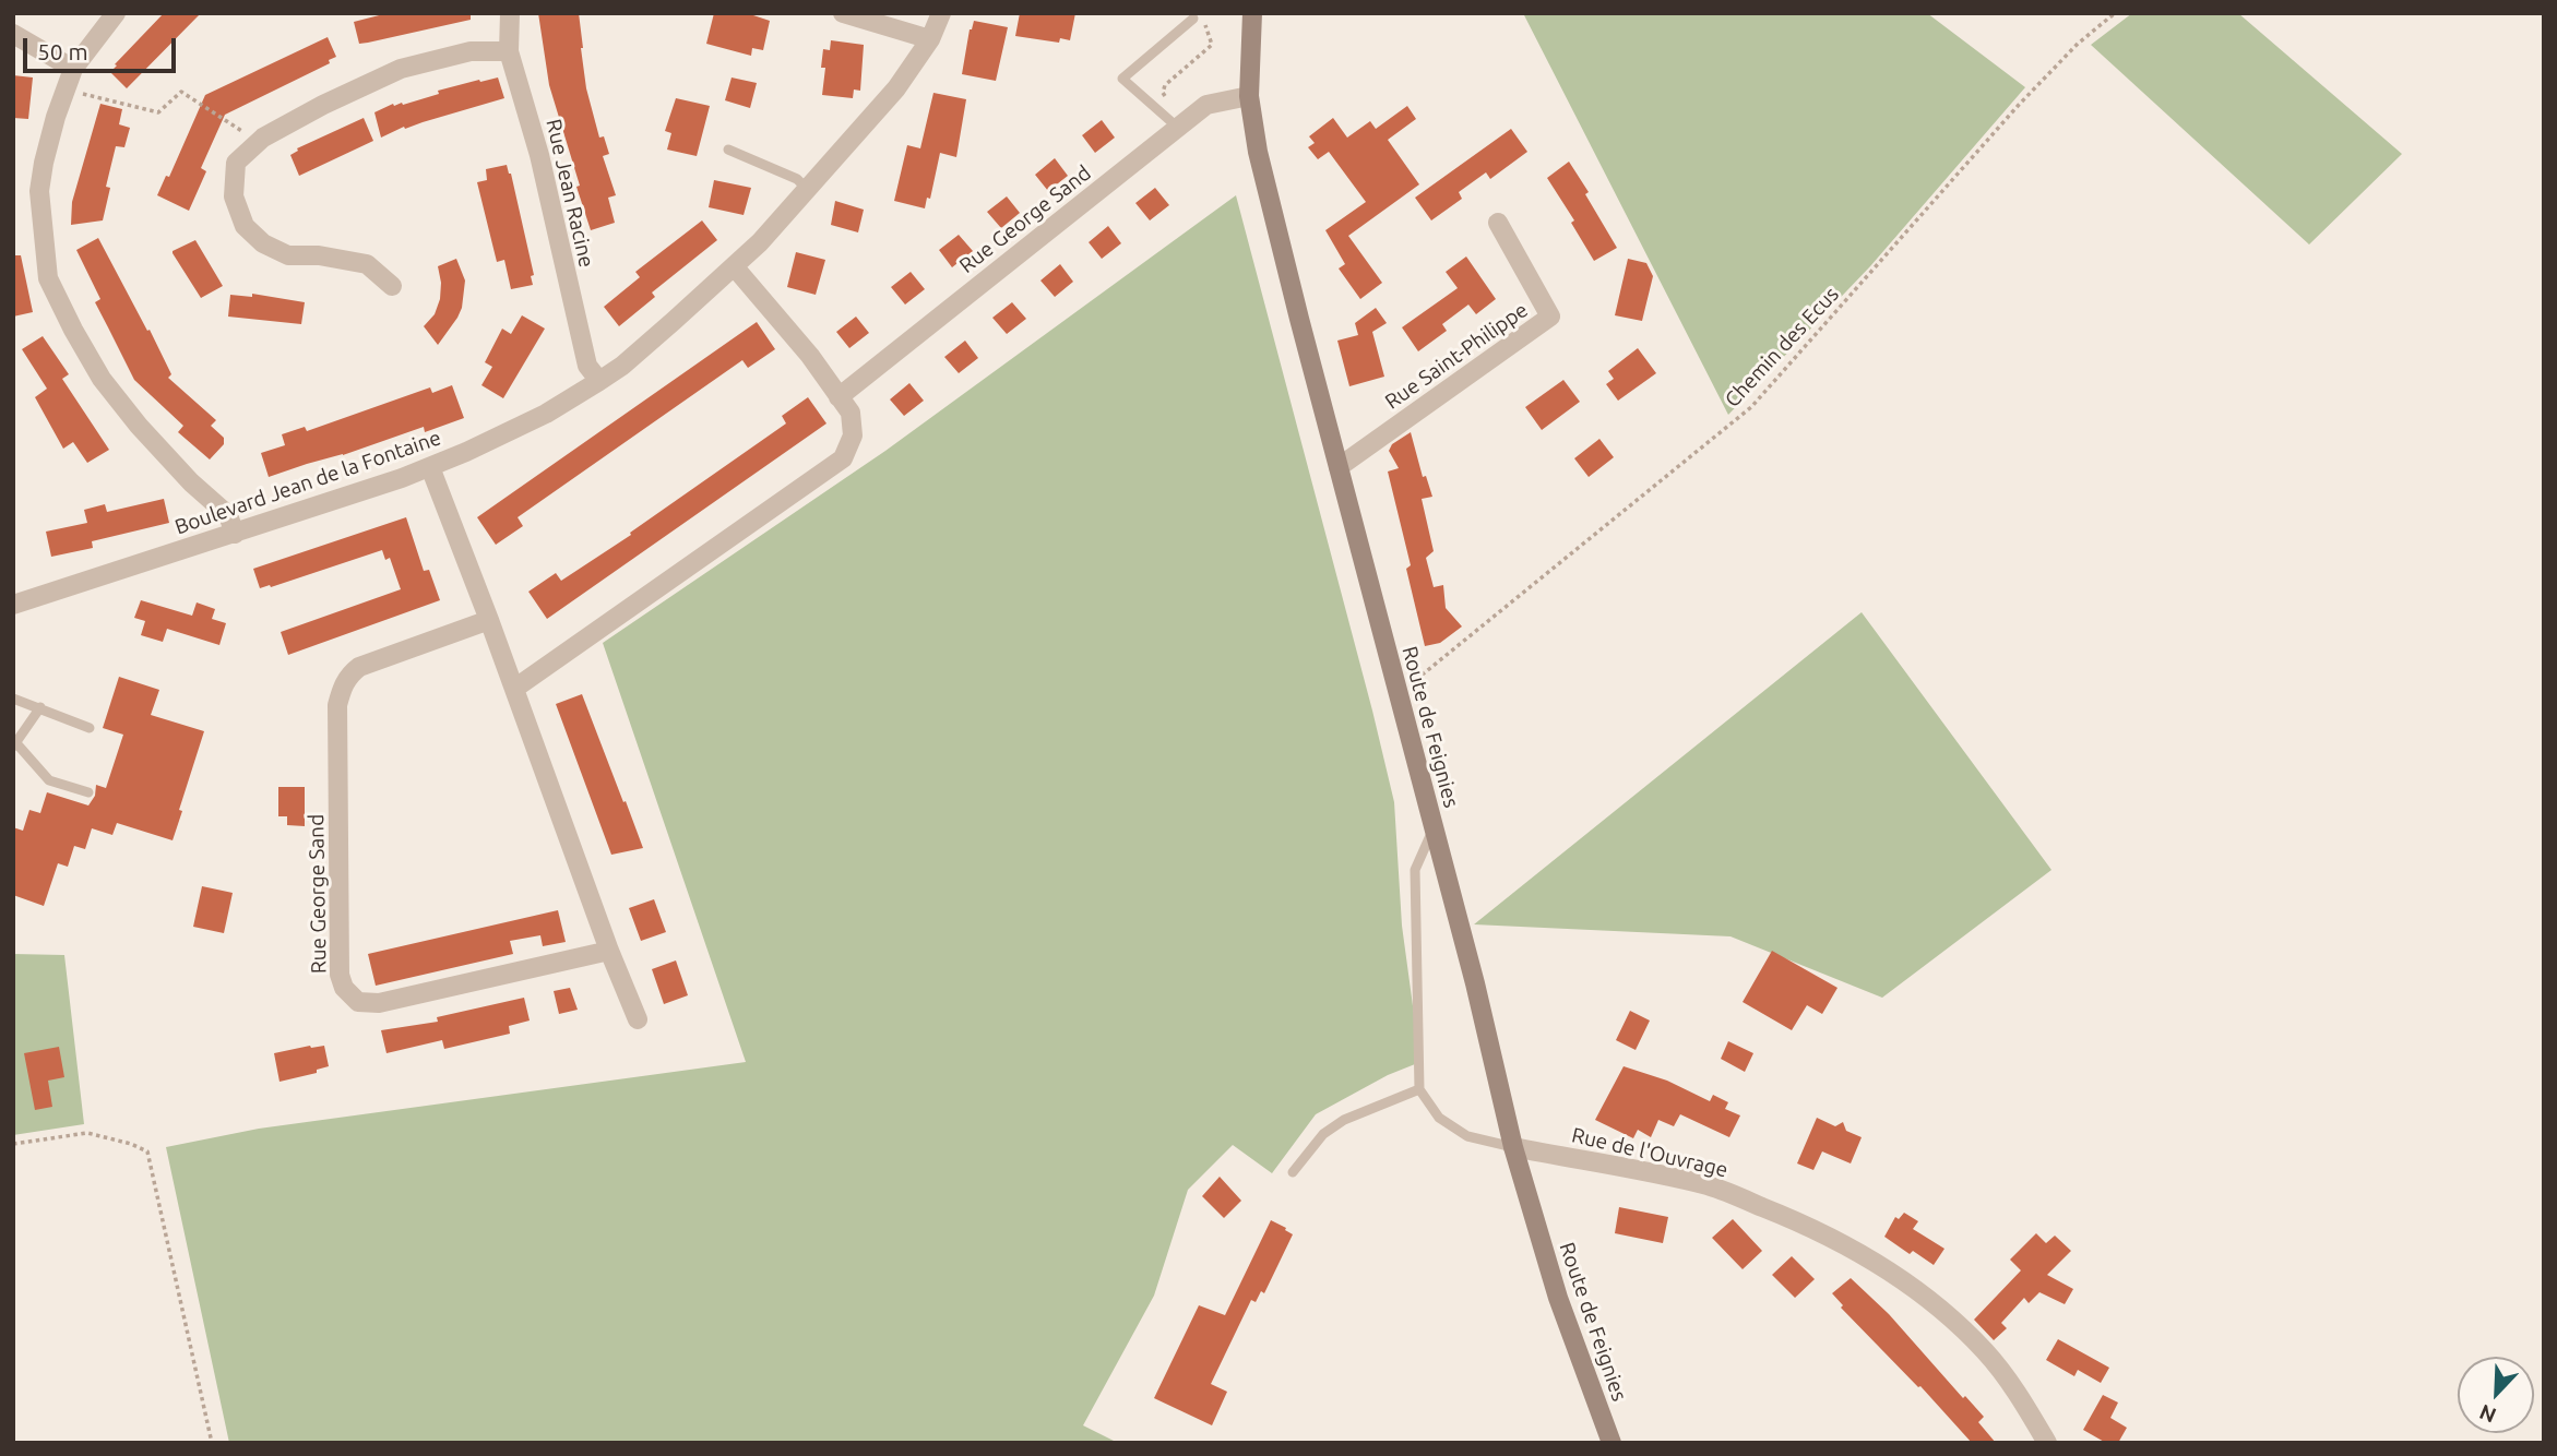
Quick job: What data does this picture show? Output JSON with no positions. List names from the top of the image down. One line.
{"streets":{"street":["Rue Jean Racine","Rue George Sand","Rue Saint-Philippe","Boulevard Jean de la Fontaine","Route de Feignies","Rue de l'Ouvrage"],"path":["Chemin des Ecus"]},"crossings":[["Rue Jean Racine","Boulevard Jean de la Fontaine"],["Rue George Sand","Route de Feignies"],["Chemin des Ecus","Route de Feignies"],["Rue Saint-Philippe","Route de Feignies"],["Route de Feignies","Rue de l'Ouvrage"]],"scale_bar":"50 m","north":"bottom left"}
